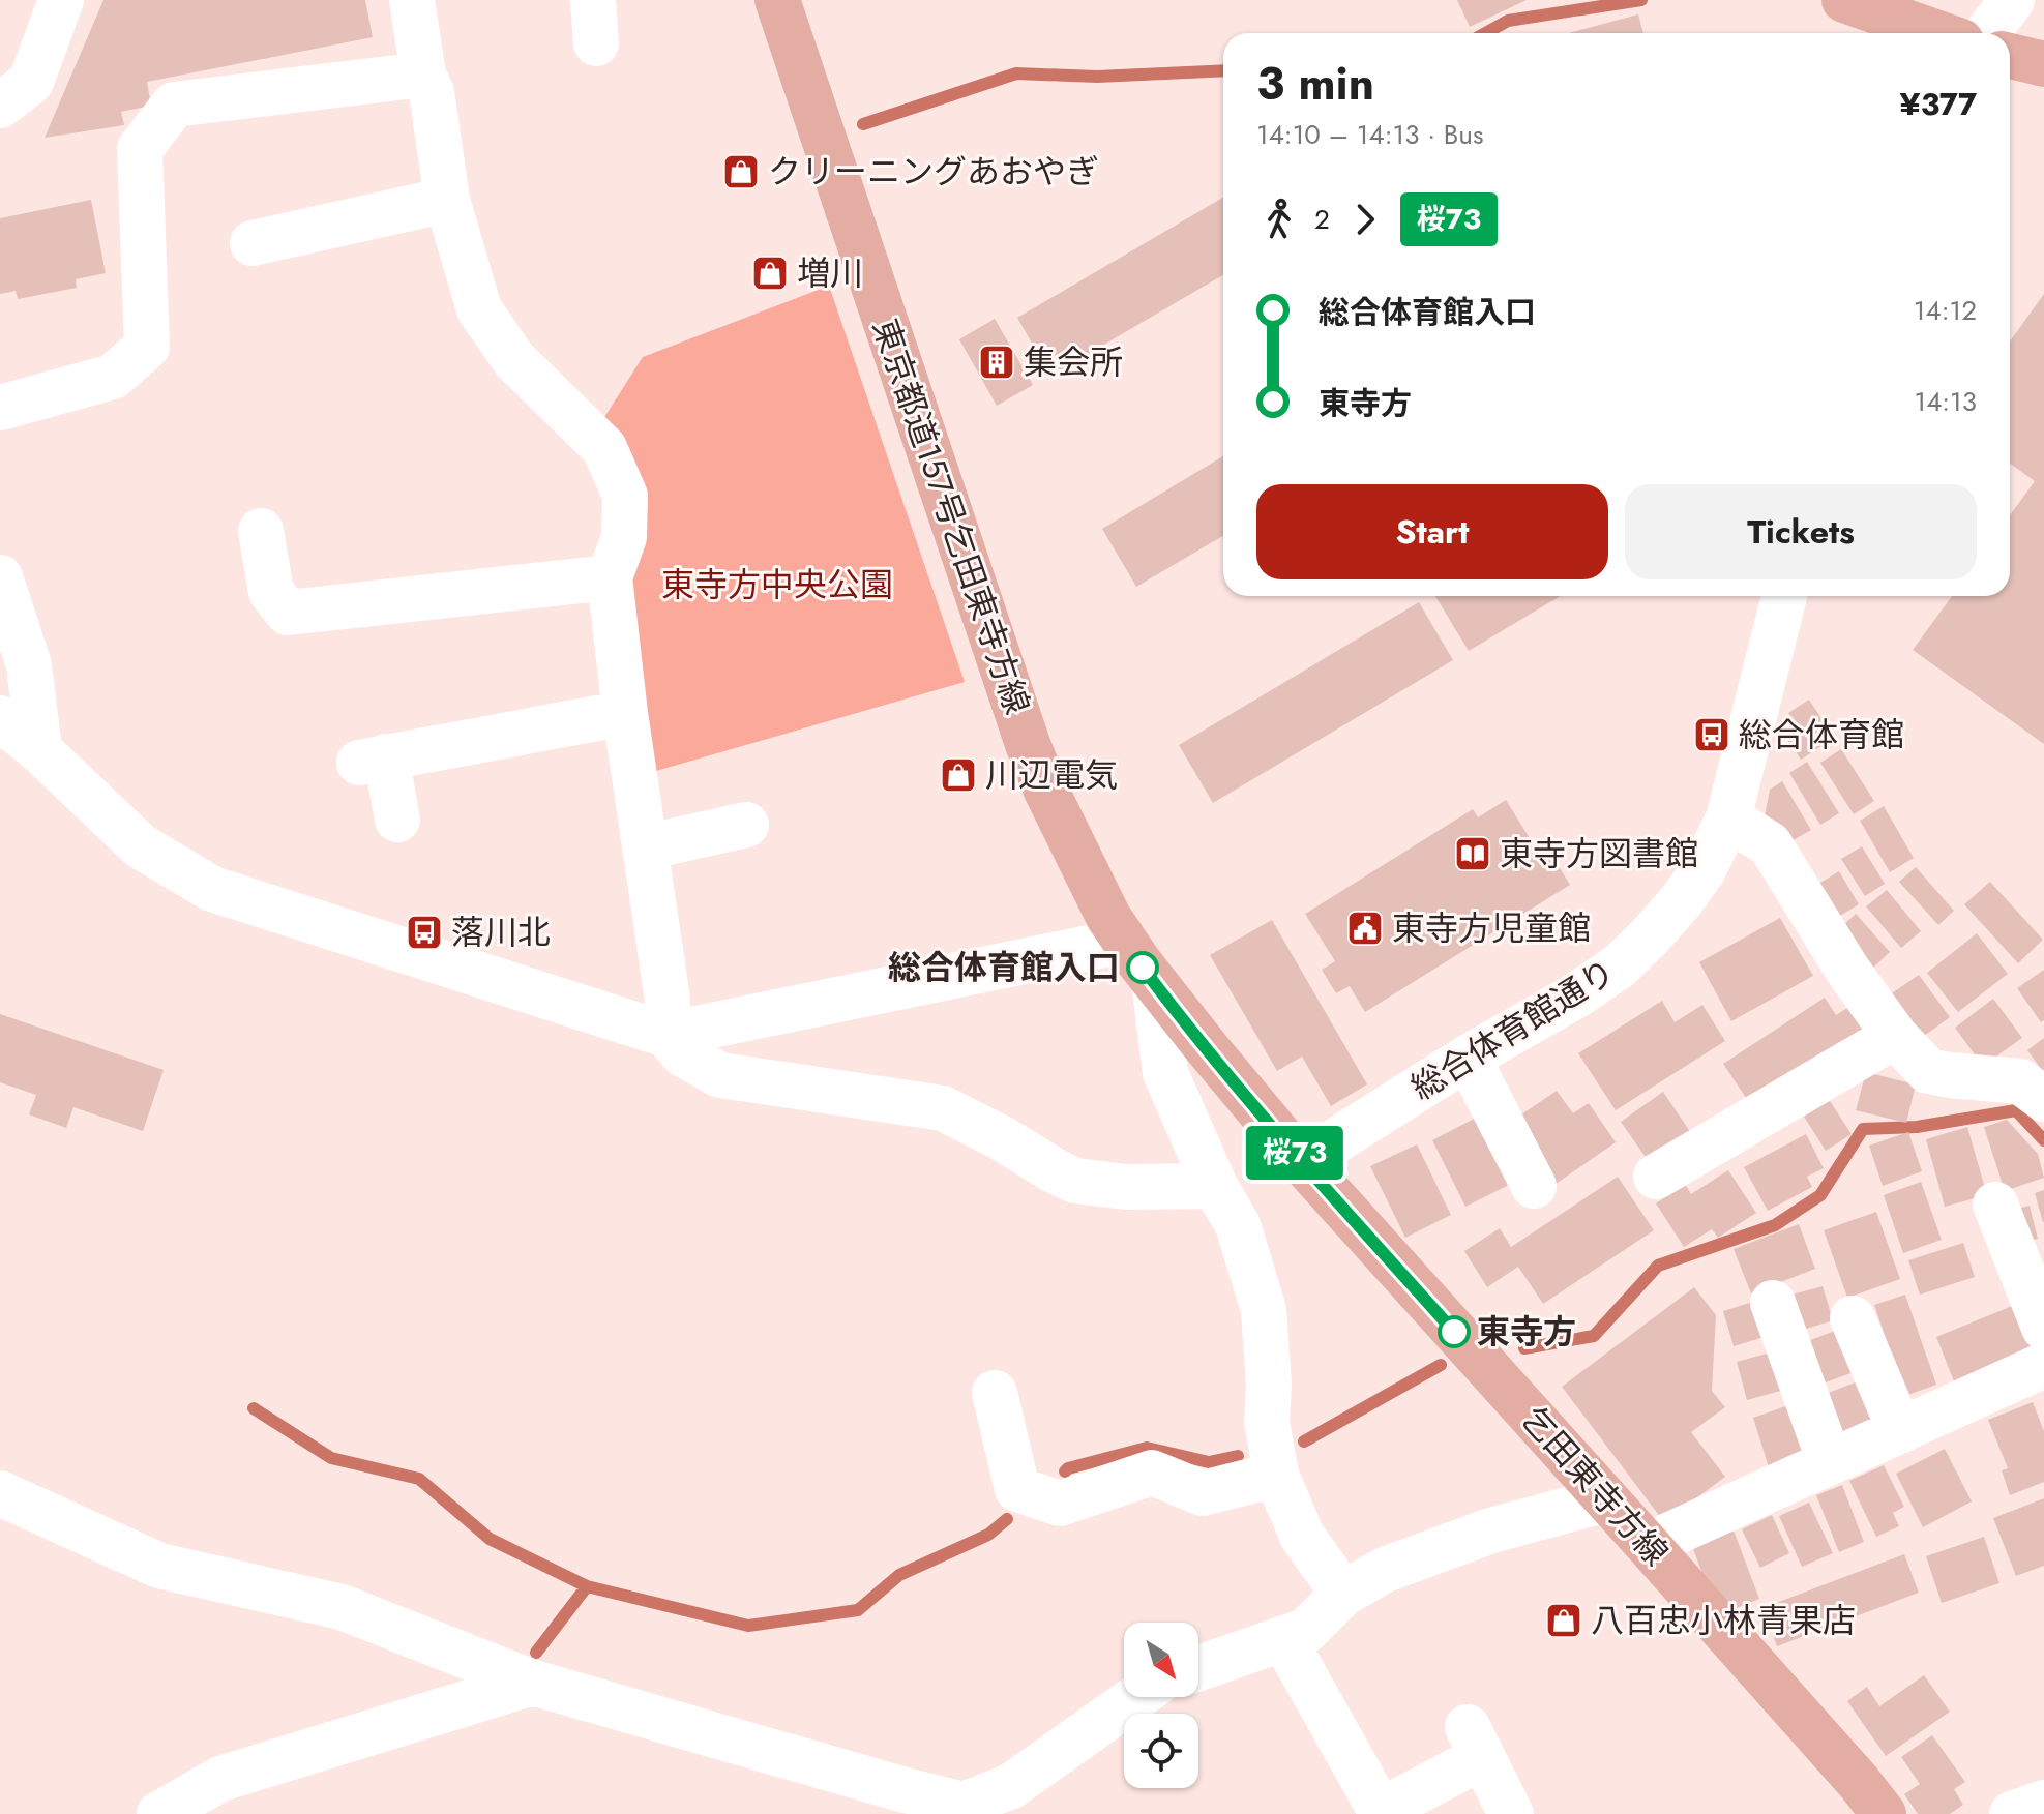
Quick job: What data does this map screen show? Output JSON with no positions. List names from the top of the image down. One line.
{"streets":{"main road":["東京都道157号乞田東寺方線","乞田東寺方線"],"street":["総合体育館通り"]},"crossings":[["東京都道157号乞田東寺方線","総合体育館通り"],["東京都道157号乞田東寺方線","乞田東寺方線"],["総合体育館通り","乞田東寺方線"]],"parks":["東寺方中央公園"],"places":{"shop":["クリーニングあおやぎ","増川","川辺電気","八百忠小林青果店"],"building":["集会所"],"bus stop":["総合体育館","落川北"],"library":["東寺方図書館"],"public building":["東寺方児童館"],"other":["総合体育館入口","東寺方"]},"lines":["bus line 桜73"],"north":"bottom right","page":{"on_map":"桜73","heading":["3 min","14:10 – 14:13 · Bus","¥377"],"legs":["2","桜73"],"list":[{"name":"総合体育館入口","value":"14:12"},{"name":"東寺方","value":"14:13"}],"buttons":["Start","Tickets"]}}
